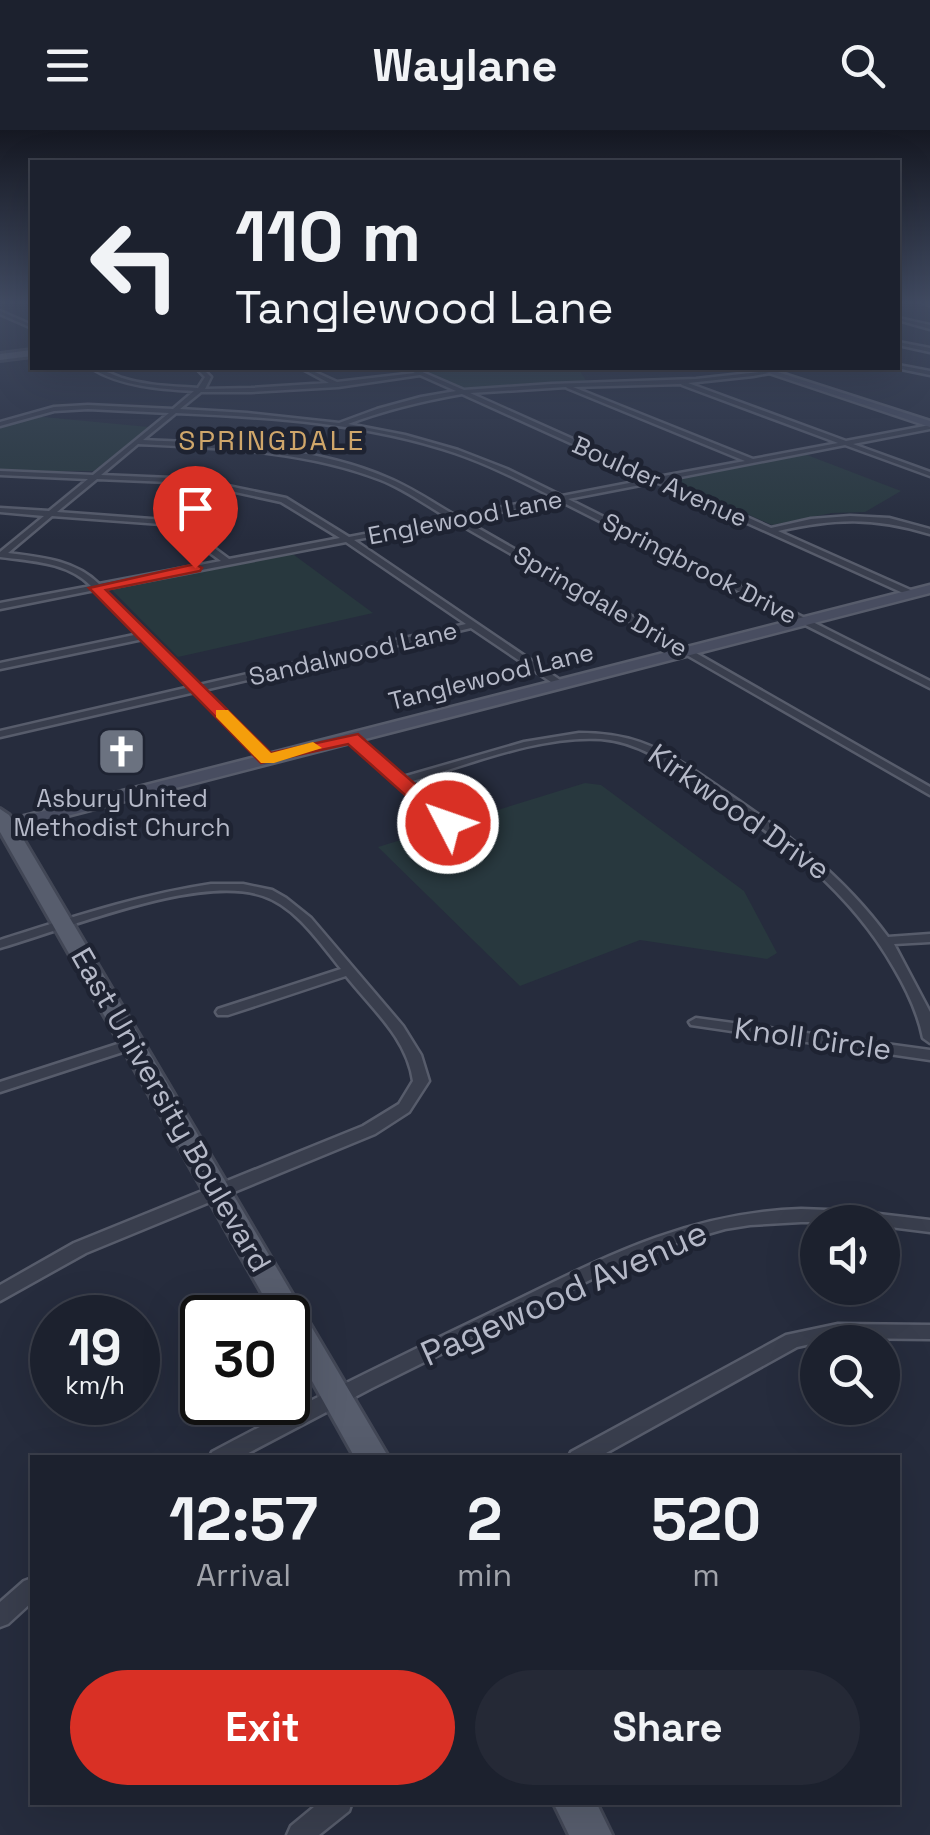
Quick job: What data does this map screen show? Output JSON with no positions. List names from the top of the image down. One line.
{"streets":{"main road":["Tanglewood Lane","East University Boulevard"],"street":["Boulder Avenue","Englewood Lane","Springbrook Drive","Springdale Drive","Sandalwood Lane","Kirkwood Drive","Knoll Circle","Pagewood Avenue"]},"crossings":[["Boulder Avenue","Englewood Lane"],["Boulder Avenue","Tanglewood Lane"],["Englewood Lane","Springbrook Drive"],["Englewood Lane","Springdale Drive"],["Springbrook Drive","Tanglewood Lane"],["Springdale Drive","Tanglewood Lane"],["Tanglewood Lane","East University Boulevard"],["East University Boulevard","Pagewood Avenue"]],"districts":["SPRINGDALE"],"places":{"church":["Asbury United Methodist Church"]},"page":{"header":"Waylane","turn":["110 m","Tanglewood Lane"],"speed":"19 km/h","limit":"30","eta":["12:57","Arrival","2","min","520","m"],"buttons":["Exit","Share"]}}
